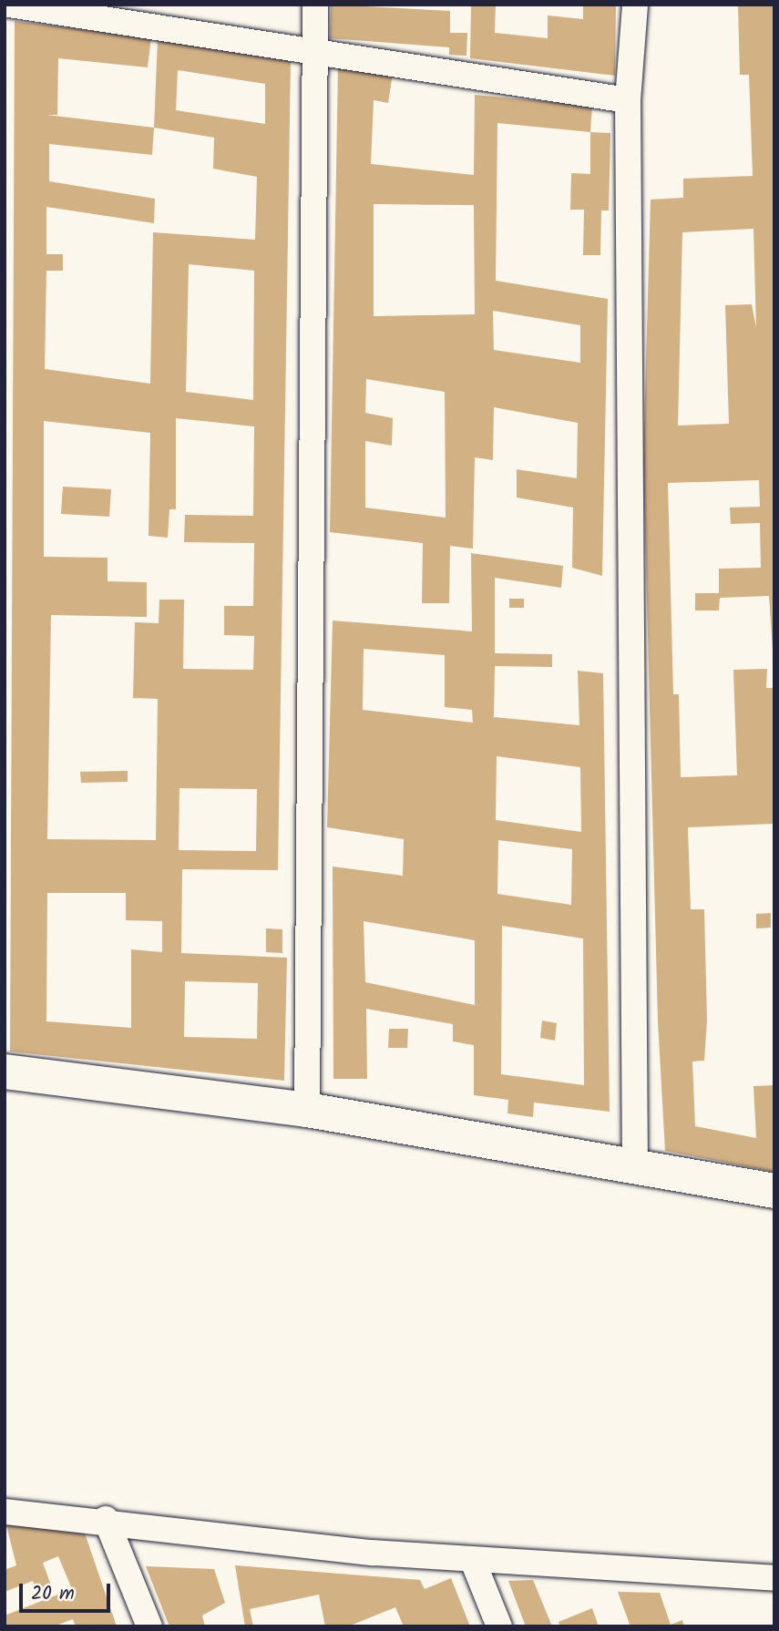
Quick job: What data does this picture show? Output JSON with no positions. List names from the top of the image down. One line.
{"scale_bar":"20 m"}
